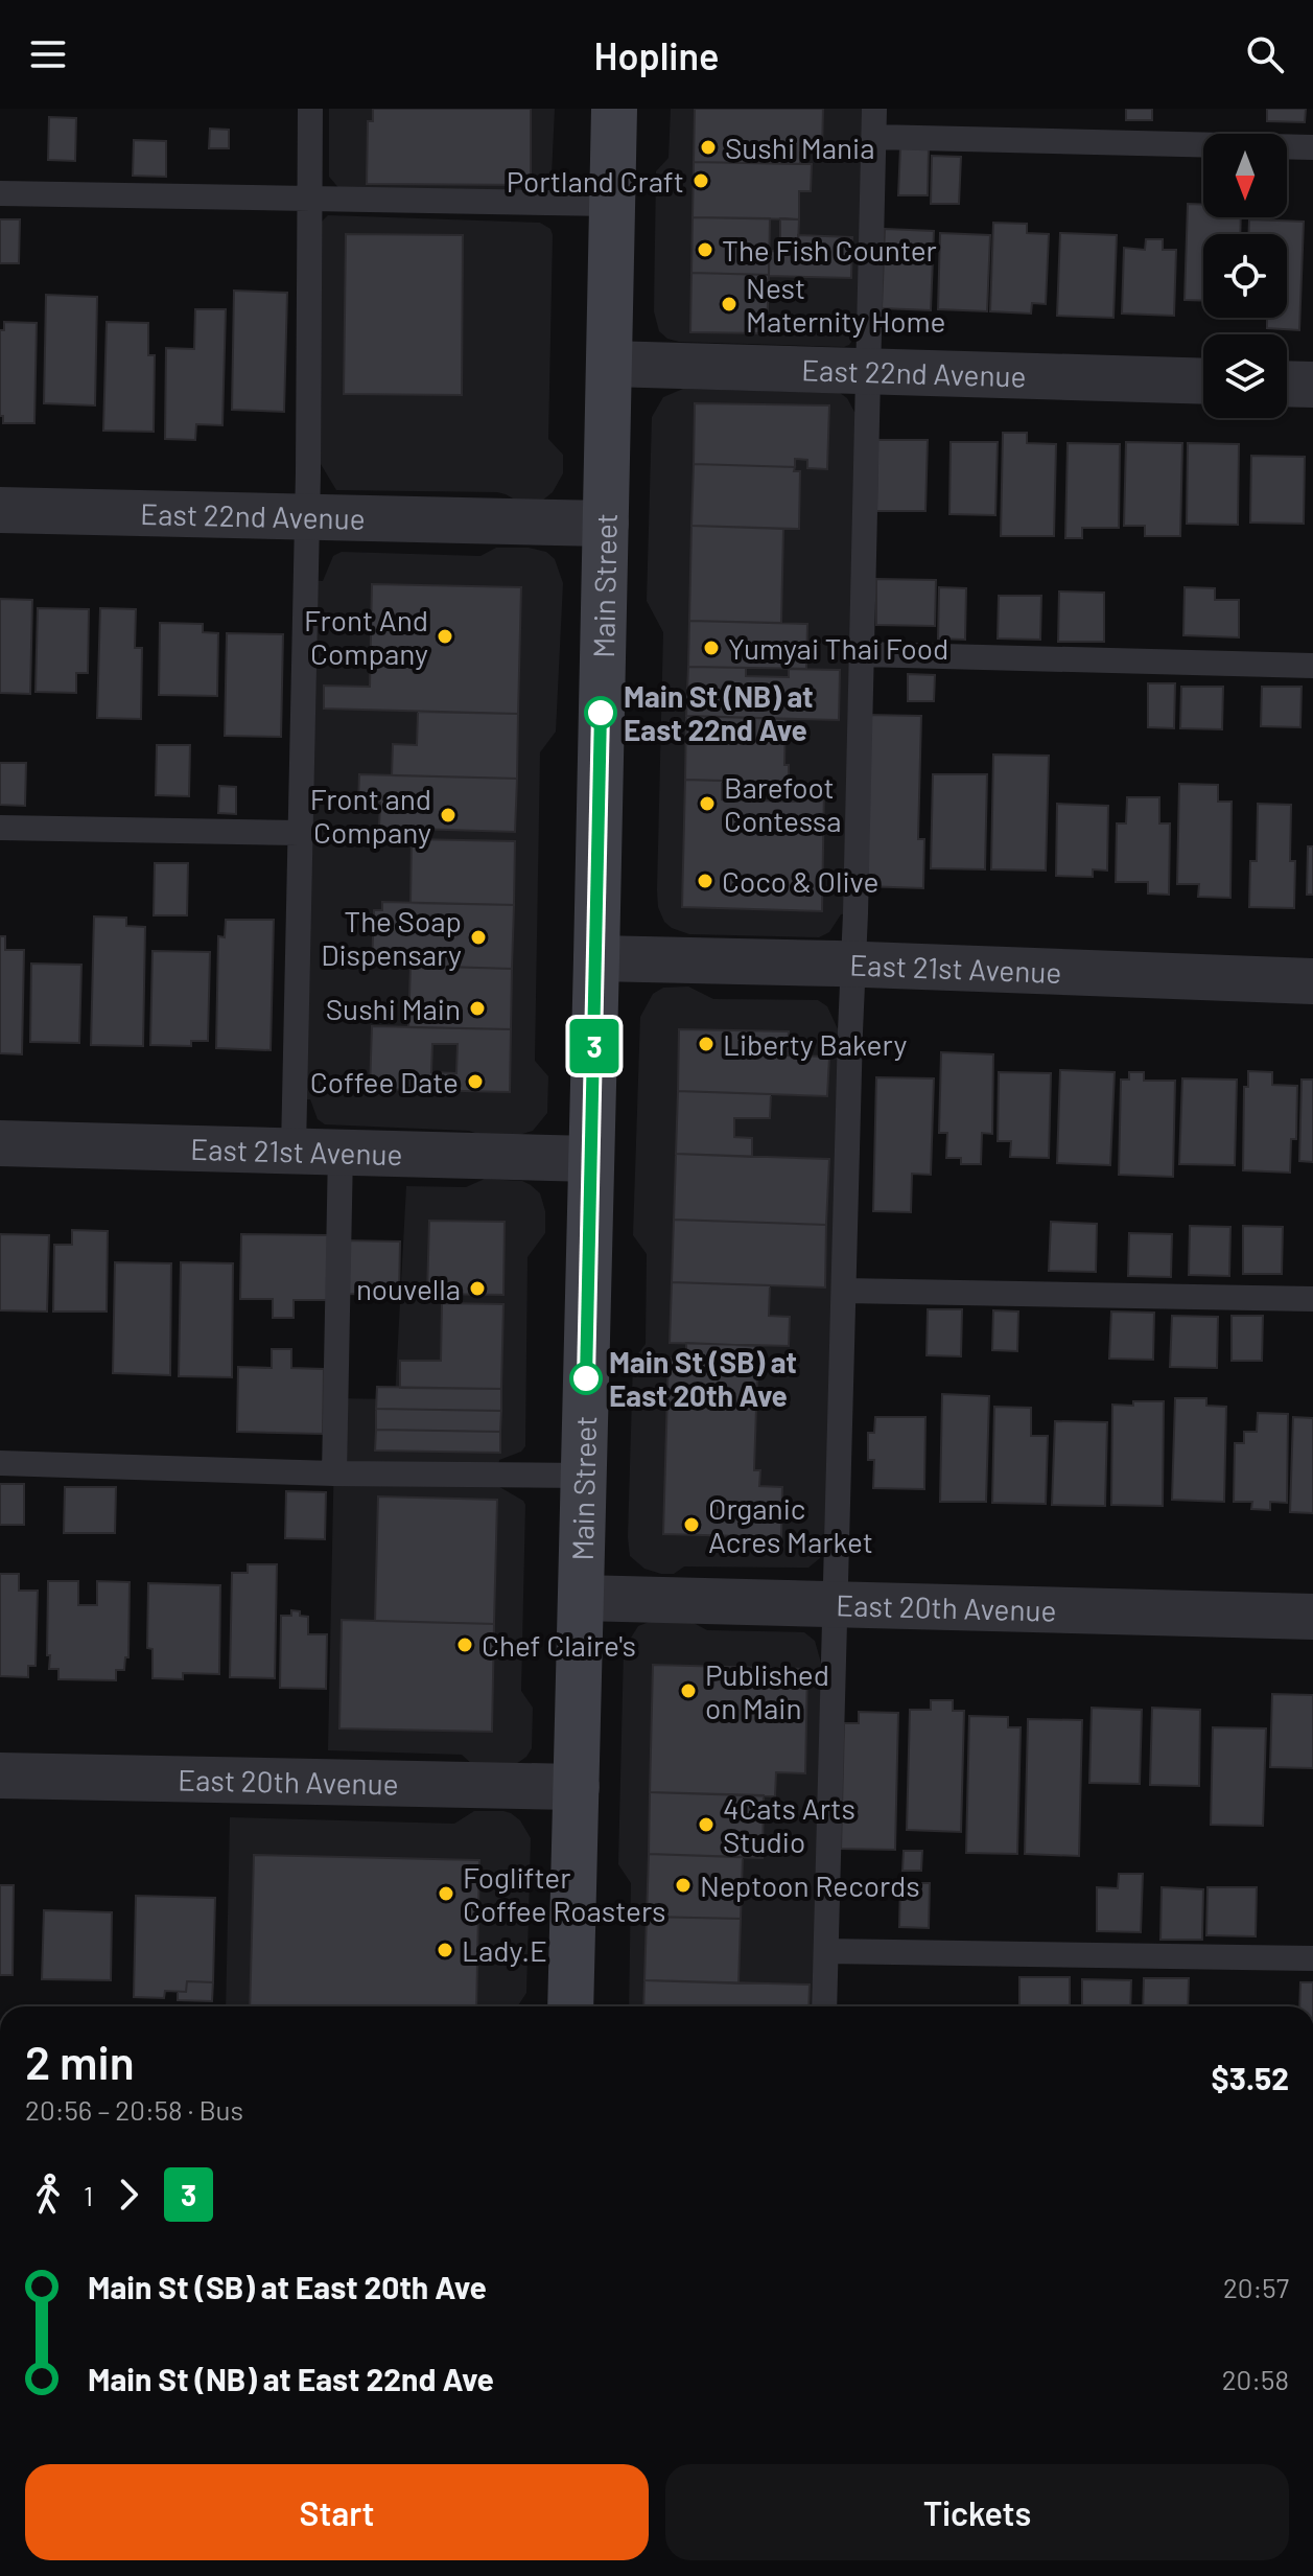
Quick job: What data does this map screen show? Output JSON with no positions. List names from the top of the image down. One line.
{"streets":{"main road":["Main Street"],"street":["East 22nd Avenue","East 21st Avenue","East 20th Avenue"]},"crossings":[["East 22nd Avenue","Main Street"],["Main Street","East 21st Avenue"],["Main Street","East 20th Avenue"]],"places":["Sushi Mania","Portland Craft","The Fish Counter","Nest Maternity Home","Front And Company","Yumyai Thai Food","Main St (NB) at East 22nd Ave","Barefoot Contessa","Front and Company","Coco & Olive","The Soap Dispensary","Sushi Main","Liberty Bakery","Coffee Date","nouvella","Main St (SB) at East 20th Ave","Organic Acres Market","Chef Claire's","Published on Main","4Cats Arts Studio","Neptoon Records","Foglifter Coffee Roasters","Lady.E"],"lines":["bus line 3"],"north":"bottom","page":{"header":"Hopline","on_map":"3","heading":["2 min","20:56 – 20:58 · Bus","$3.52"],"legs":["1","3"],"list":[{"name":"Main St (SB) at East 20th Ave","value":"20:57"},{"name":"Main St (NB) at East 22nd Ave","value":"20:58"}],"buttons":["Start","Tickets"]}}
